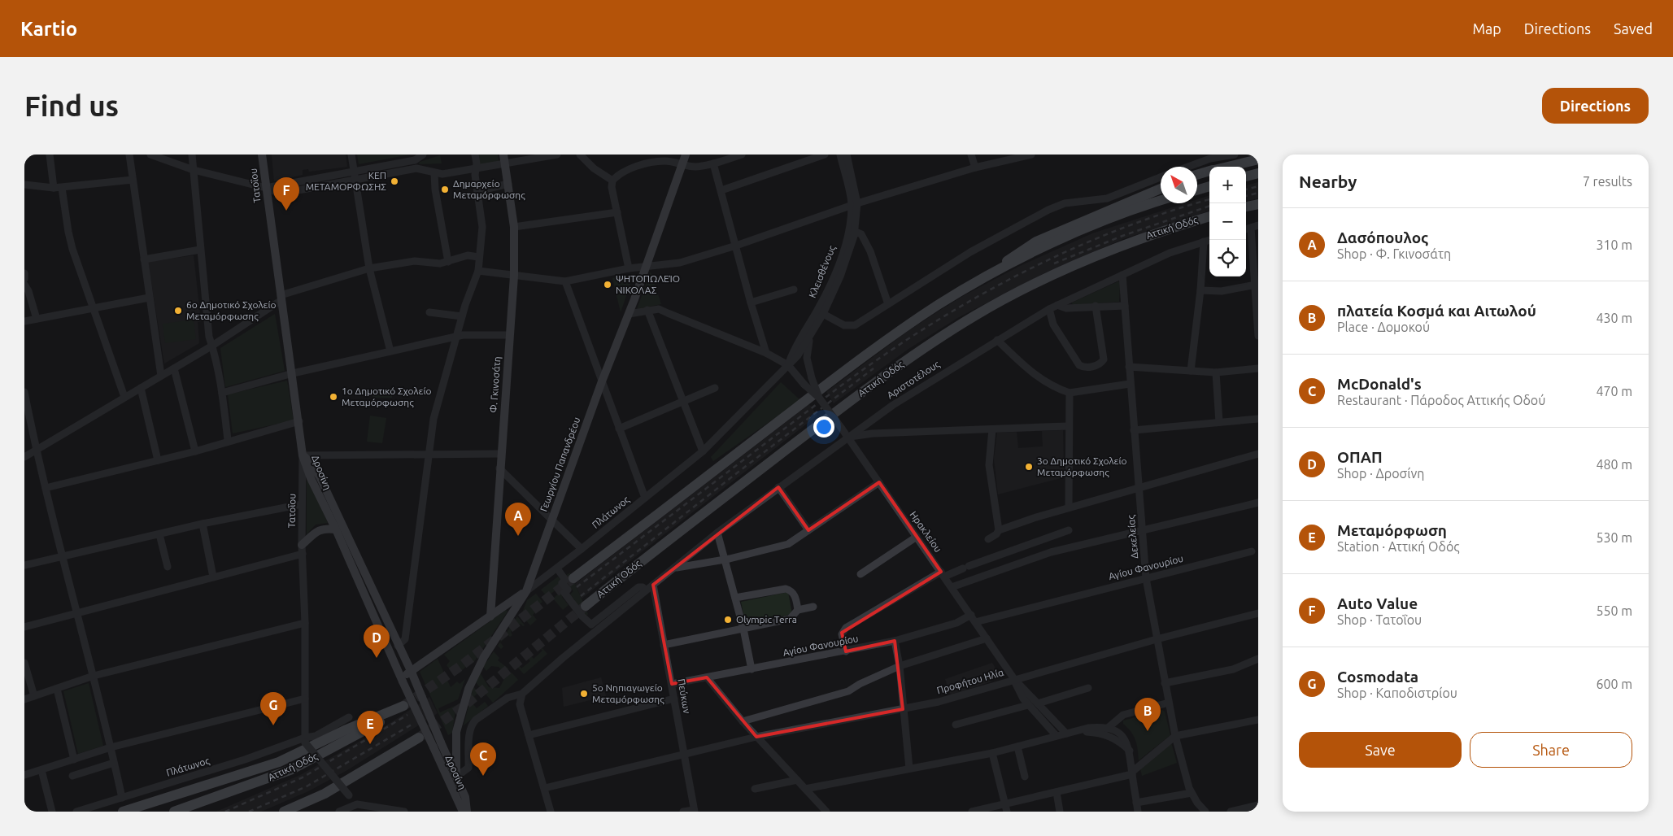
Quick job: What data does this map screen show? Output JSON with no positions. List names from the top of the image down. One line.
{"streets":{"highway":["Αττική Οδός"],"main road":["Τατοΐου","Φ. Γκινοσάτη","Γεωργίου Παπανδρέου","Δροσίνη","Πλάτωνος"],"street":["Κλεισθένους","Αριστοτέλους","Ηρακλείου","Δεκελείας","Αγίου Φανουρίου","Προφήτου Ηλία","Πεύκων"]},"crossings":[["Τατοΐου","Δροσίνη"],["Τατοΐου","Πλάτωνος"],["Κλεισθένους","Πλάτωνος"],["Κλεισθένους","Ηρακλείου"],["Αριστοτέλους","Ηρακλείου"],["Αριστοτέλους","Δεκελείας"],["Αριστοτέλους","Πεύκων"],["Φ. Γκινοσάτη","Πλάτωνος"],["Γεωργίου Παπανδρέου","Δροσίνη"],["Γεωργίου Παπανδρέου","Πλάτωνος"],["Δροσίνη","Πλάτωνος"],["Πλάτωνος","Ηρακλείου"],["Ηρακλείου","Αγίου Φανουρίου"],["Ηρακλείου","Προφήτου Ηλία"],["Δεκελείας","Αγίου Φανουρίου"],["Δεκελείας","Προφήτου Ηλία"],["Αγίου Φανουρίου","Πεύκων"],["Προφήτου Ηλία","Πεύκων"]],"places":["ΚΕΠ ΜΕΤΑΜΟΡΦΩΣΗΣ","Δημαρχείο Μεταμόρφωσης","ΨΗΤΟΠΩΛΕΊΟ ΝΙΚΟΛΑΣ","6ο Δημοτικό Σχολείο Μεταμόρφωσης","1ο Δημοτικό Σχολείο Μεταμόρφωσης","3ο Δημοτικό Σχολείο Μεταμόρφωσης","Olympic Terra","5ο Νηπιαγωγείο Μεταμόρφωσης"],"north":"top left","page":{"header":"Kartio","nav":["Map","Directions","Saved"],"buttons":["Directions",["Save","Share"]],"title":"Find us","heading":["Nearby","7 results"],"map_buttons":["+","−"],"pins":["F","A","D","G","B","E","C"],"list":[{"mark":"A","name":"Δασόπουλος","note":"Shop · Φ. Γκινοσάτη","value":"310 m"},{"mark":"B","name":"πλατεία Κοσμά και Αιτωλού","note":"Place · Δομοκού","value":"430 m"},{"mark":"C","name":"McDonald's","note":"Restaurant · Πάροδος Αττικής Οδού","value":"470 m"},{"mark":"D","name":"ΟΠΑΠ","note":"Shop · Δροσίνη","value":"480 m"},{"mark":"E","name":"Μεταμόρφωση","note":"Station · Αττική Οδός","value":"530 m"},{"mark":"F","name":"Auto Value","note":"Shop · Τατοΐου","value":"550 m"},{"mark":"G","name":"Cosmodata","note":"Shop · Καποδιστρίου","value":"600 m"}]}}
